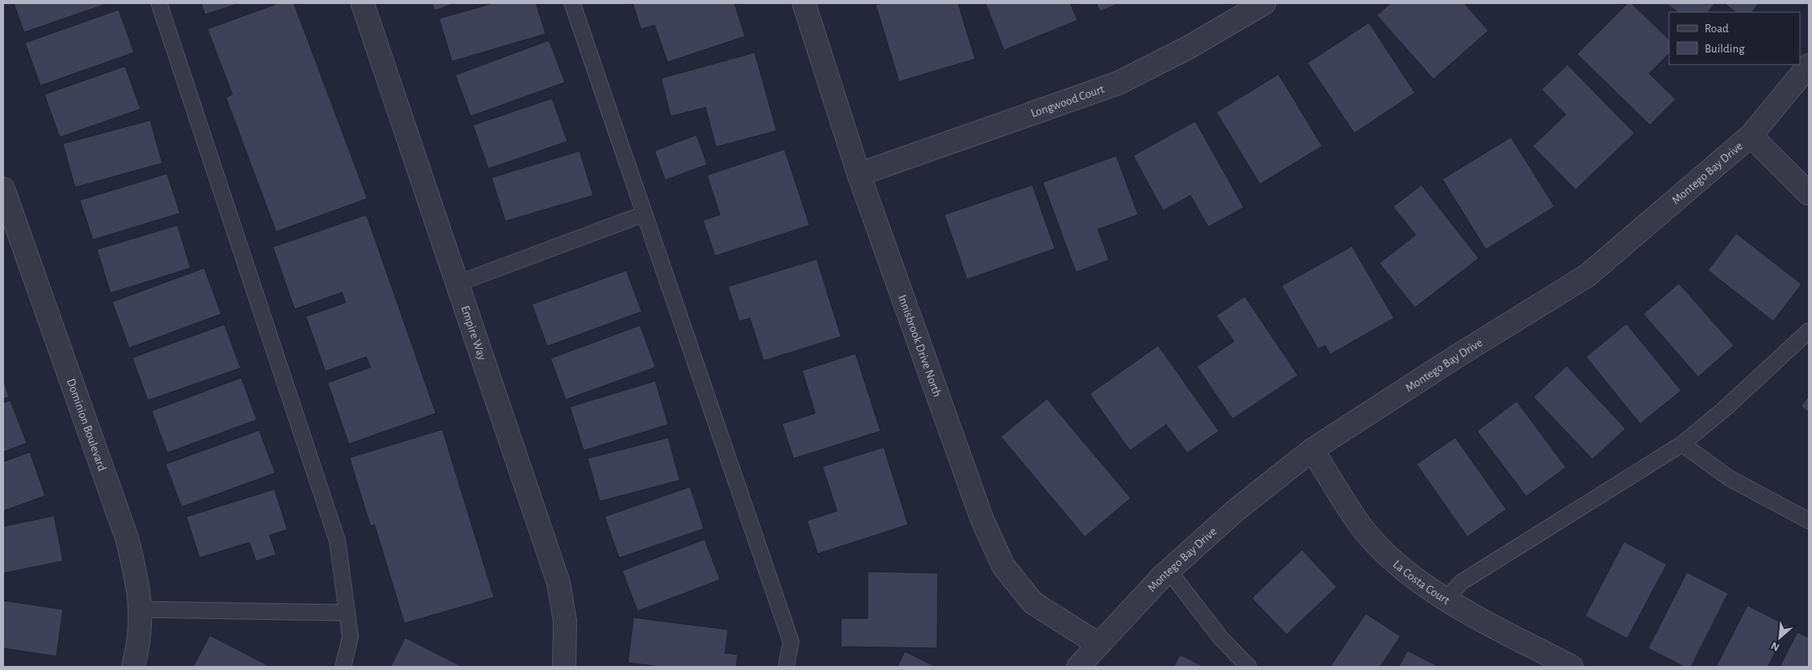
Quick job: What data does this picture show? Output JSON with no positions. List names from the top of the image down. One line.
{"streets":{"street":["Longwood Court","Montego Bay Drive","Empire Way","Innisbrook Drive North","Dominion Boulevard","La Costa Court"]},"crossings":[["Longwood Court","Innisbrook Drive North"],["Montego Bay Drive","Innisbrook Drive North"],["Montego Bay Drive","La Costa Court"]],"legend":["Road","Building"],"north":"bottom left"}
